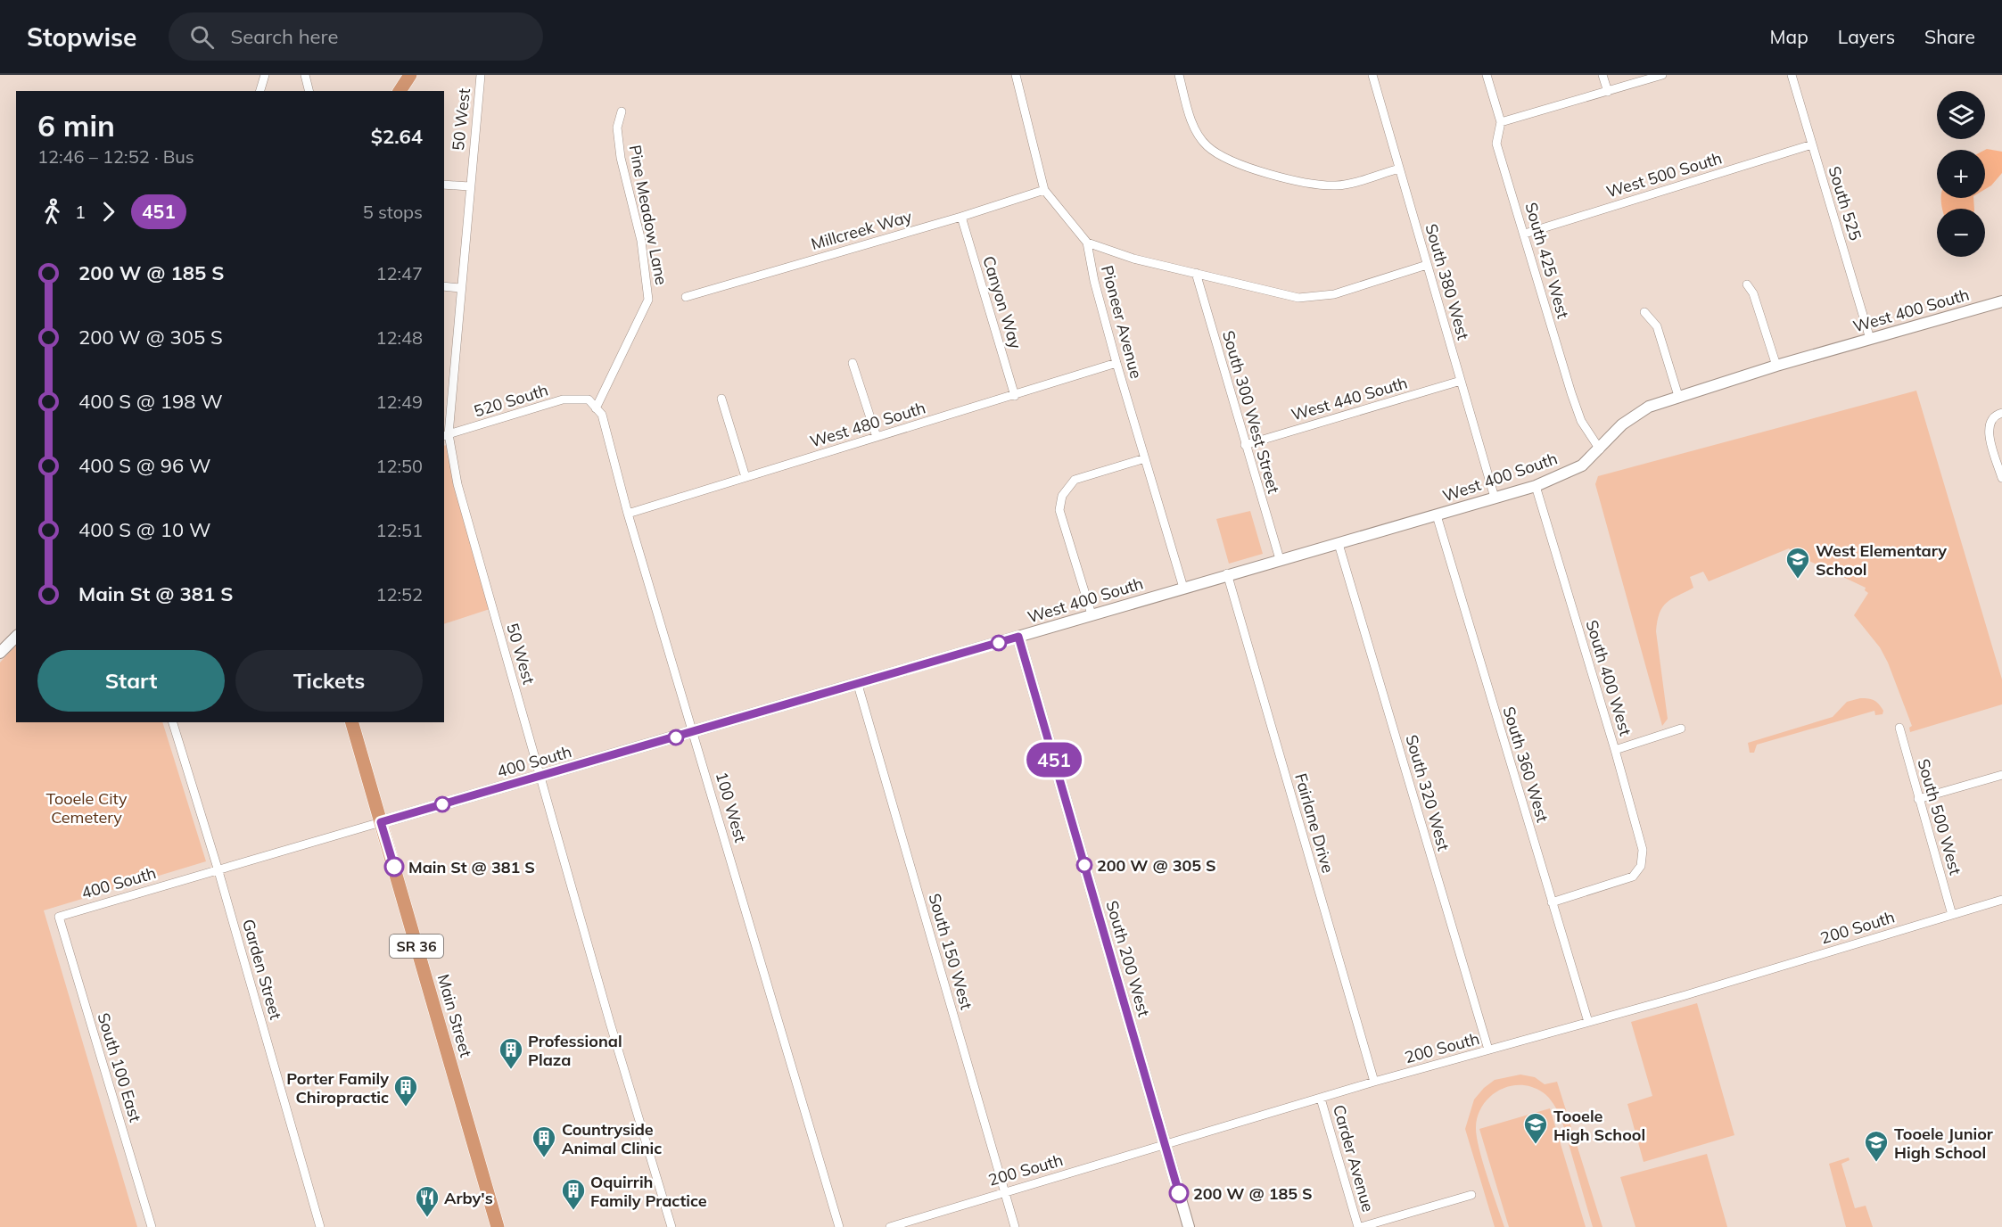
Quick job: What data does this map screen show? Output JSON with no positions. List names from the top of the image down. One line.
{"streets":{"highway":["SR 36","Main Street"],"street":["50 West","West 500 South","South 525","Pine Meadow Lane","Millcreek Way","South 425 West","South 380 West","Canyon Way","West 400 South","Pioneer Avenue","West 440 South","520 South","South 300 West Street","West 480 South","South 400 West","400 South","South 360 West","South 320 West","100 West","South 500 West","Fairlane Drive","200 South","South 150 West","South 200 West","Garden Street","South 100 East","Carder Avenue"]},"crossings":[["50 West","520 South"],["50 West","400 South"],["West 500 South","South 525"],["West 500 South","South 425 West"],["South 525","West 400 South"],["Pine Meadow Lane","100 West"],["Millcreek Way","Canyon Way"],["Millcreek Way","Pioneer Avenue"],["South 425 West","West 400 South"],["South 380 West","West 400 South"],["South 380 West","West 440 South"],["Canyon Way","West 480 South"],["West 400 South","Pioneer Avenue"],["West 400 South","South 300 West Street"],["West 400 South","South 400 West"],["West 400 South","400 South"],["West 400 South","South 360 West"],["West 400 South","South 320 West"],["West 400 South","Fairlane Drive"],["West 400 South","South 200 West"],["Pioneer Avenue","West 480 South"],["West 440 South","South 300 West Street"],["520 South","100 West"],["West 480 South","100 West"],["South 400 West","South 360 West"],["400 South","100 West"],["400 South","South 150 West"],["400 South","South 200 West"],["400 South","Garden Street"],["400 South","Main Street"],["400 South","South 100 East"],["South 360 West","200 South"],["South 320 West","200 South"],["South 500 West","200 South"],["Fairlane Drive","200 South"],["200 South","South 150 West"],["200 South","South 200 West"],["200 South","Carder Avenue"]],"parks":["Tooele City Cemetery"],"places":{"school or university":["West Elementary School","Tooele High School","Tooele Junior High School"],"other":["200 W @ 305 S","Main St @ 381 S","200 W @ 185 S"],"building":["Professional Plaza","Porter Family Chiropractic","Countryside Animal Clinic","Oquirrih Family Practice"],"restaurant":["Arby's"]},"lines":["bus line 451"],"page":{"header":"Stopwise","search":"Search here","nav":["Map","Layers","Share"],"on_map":"451","map_buttons":["+","−"],"heading":["6 min","12:46 – 12:52 · Bus","$2.64"],"legs":["1","451","5 stops"],"list":[{"name":"200 W @ 185 S","value":"12:47"},{"name":"200 W @ 305 S","value":"12:48"},{"name":"400 S @ 198 W","value":"12:49"},{"name":"400 S @ 96 W","value":"12:50"},{"name":"400 S @ 10 W","value":"12:51"},{"name":"Main St @ 381 S","value":"12:52"}],"buttons":["Start","Tickets"]}}
